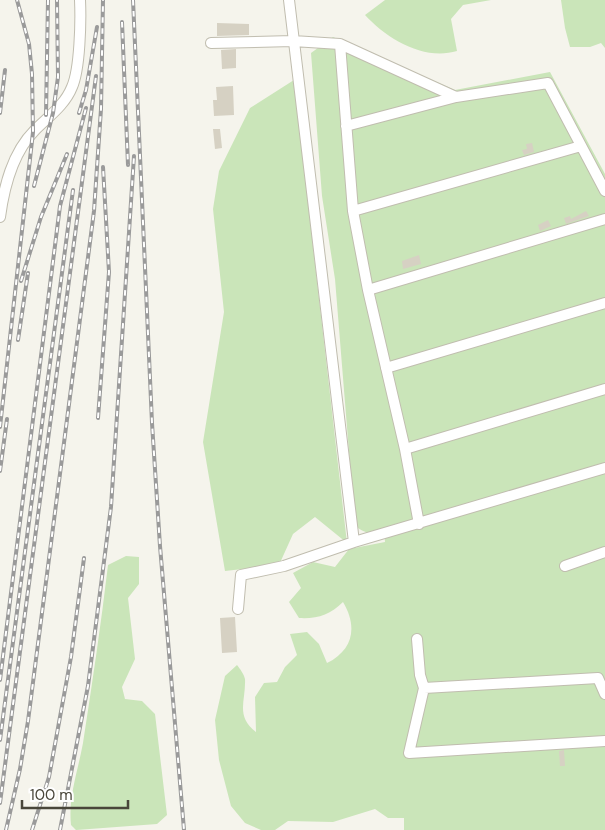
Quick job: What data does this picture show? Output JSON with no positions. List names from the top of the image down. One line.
{"scale_bar":"100 m"}
